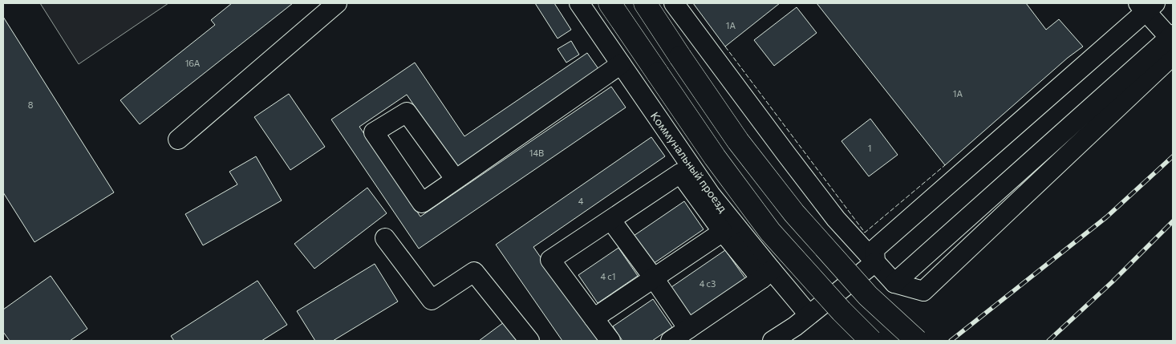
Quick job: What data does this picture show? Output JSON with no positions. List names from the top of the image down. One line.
{"streets":{"street":["Коммунальный проезд"]},"house_numbers":["1А","16А","1А","8","1","14В","4","4 с1","4 с3"]}
